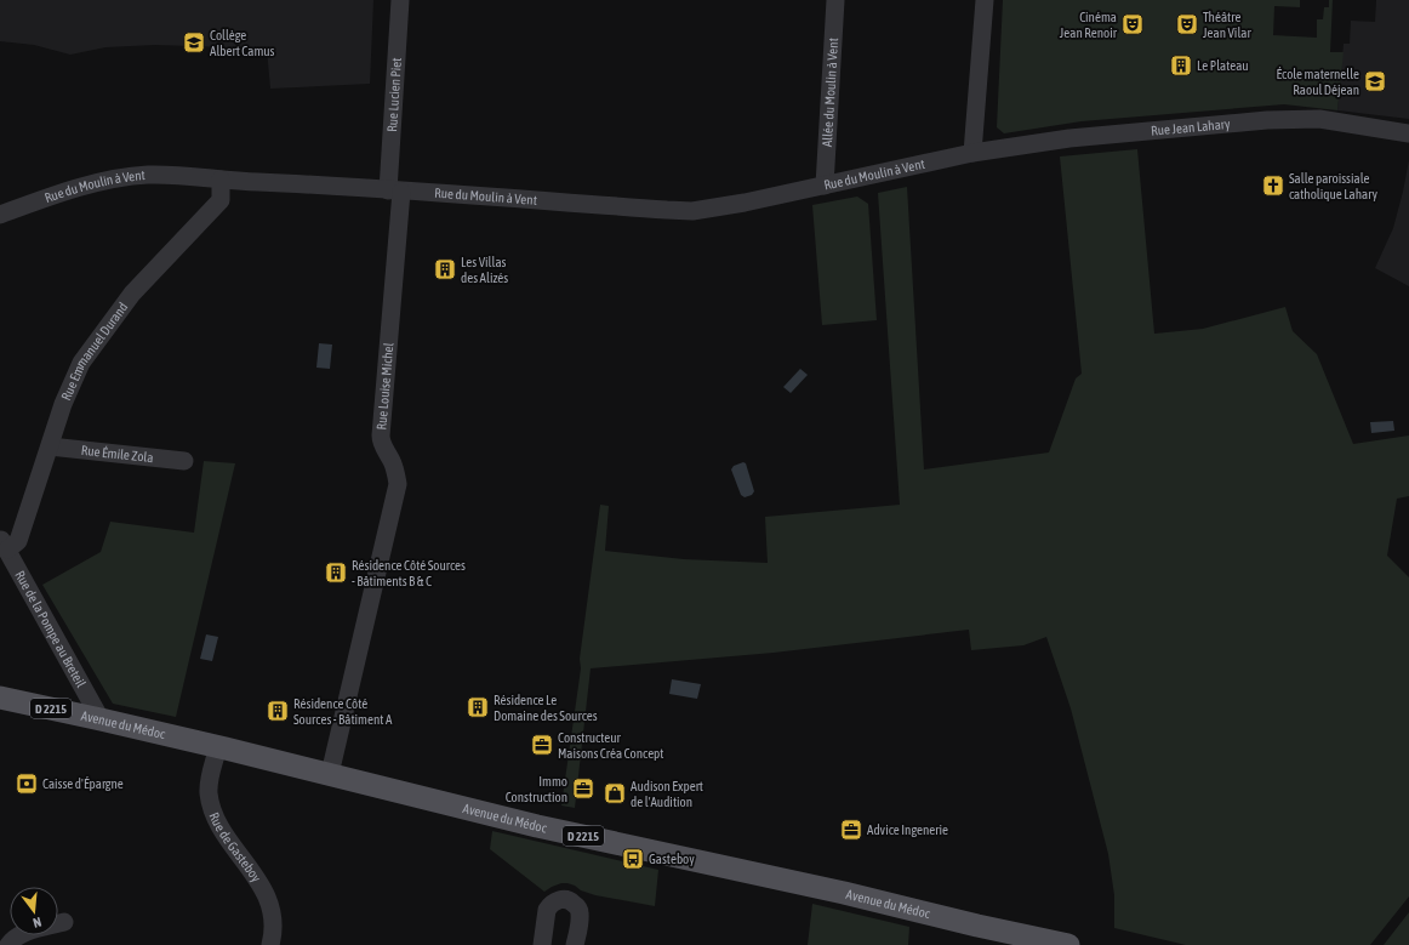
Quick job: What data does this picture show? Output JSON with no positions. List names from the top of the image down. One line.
{"streets":{"main road":["D 2215","Avenue du Médoc"],"street":["Allée du Moulin à Vent","Rue Lucien Piet","Rue Jean Lahary","Rue du Moulin à Vent","Rue Emmanuel Durand","Rue Louise Michel","Rue Émile Zola","Rue de la Pompe au Breteil","Rue de Gasteboy"]},"crossings":[["Allée du Moulin à Vent","Rue du Moulin à Vent"],["Rue Lucien Piet","Rue du Moulin à Vent"],["Rue Lucien Piet","Rue Louise Michel"],["Rue Jean Lahary","Rue du Moulin à Vent"],["Rue du Moulin à Vent","Rue Emmanuel Durand"],["Rue du Moulin à Vent","Rue Louise Michel"],["Rue Emmanuel Durand","Rue Émile Zola"],["Rue Emmanuel Durand","Rue de la Pompe au Breteil"],["Rue Louise Michel","Avenue du Médoc"],["Rue de la Pompe au Breteil","Avenue du Médoc"],["Avenue du Médoc","Rue de Gasteboy"]],"places":{"theatre":["Cinéma Jean Renoir","Théâtre Jean Vilar"],"school or university":["Collège Albert Camus","École maternelle Raoul Déjean"],"building":["Le Plateau","Les Villas des Alizés","Résidence Côté Sources - Bâtiments B & C","Résidence Le Domaine des Sources","Résidence Côté Sources - Bâtiment A"],"church":["Salle paroissiale catholique Lahary"],"office":["Constructeur Maisons Créa Concept","Immo Construction","Advice Ingenerie"],"bank":["Caisse d'Épargne"],"shop":["Audison Expert de l'Audition"],"bus stop":["Gasteboy"]},"north":"bottom"}
